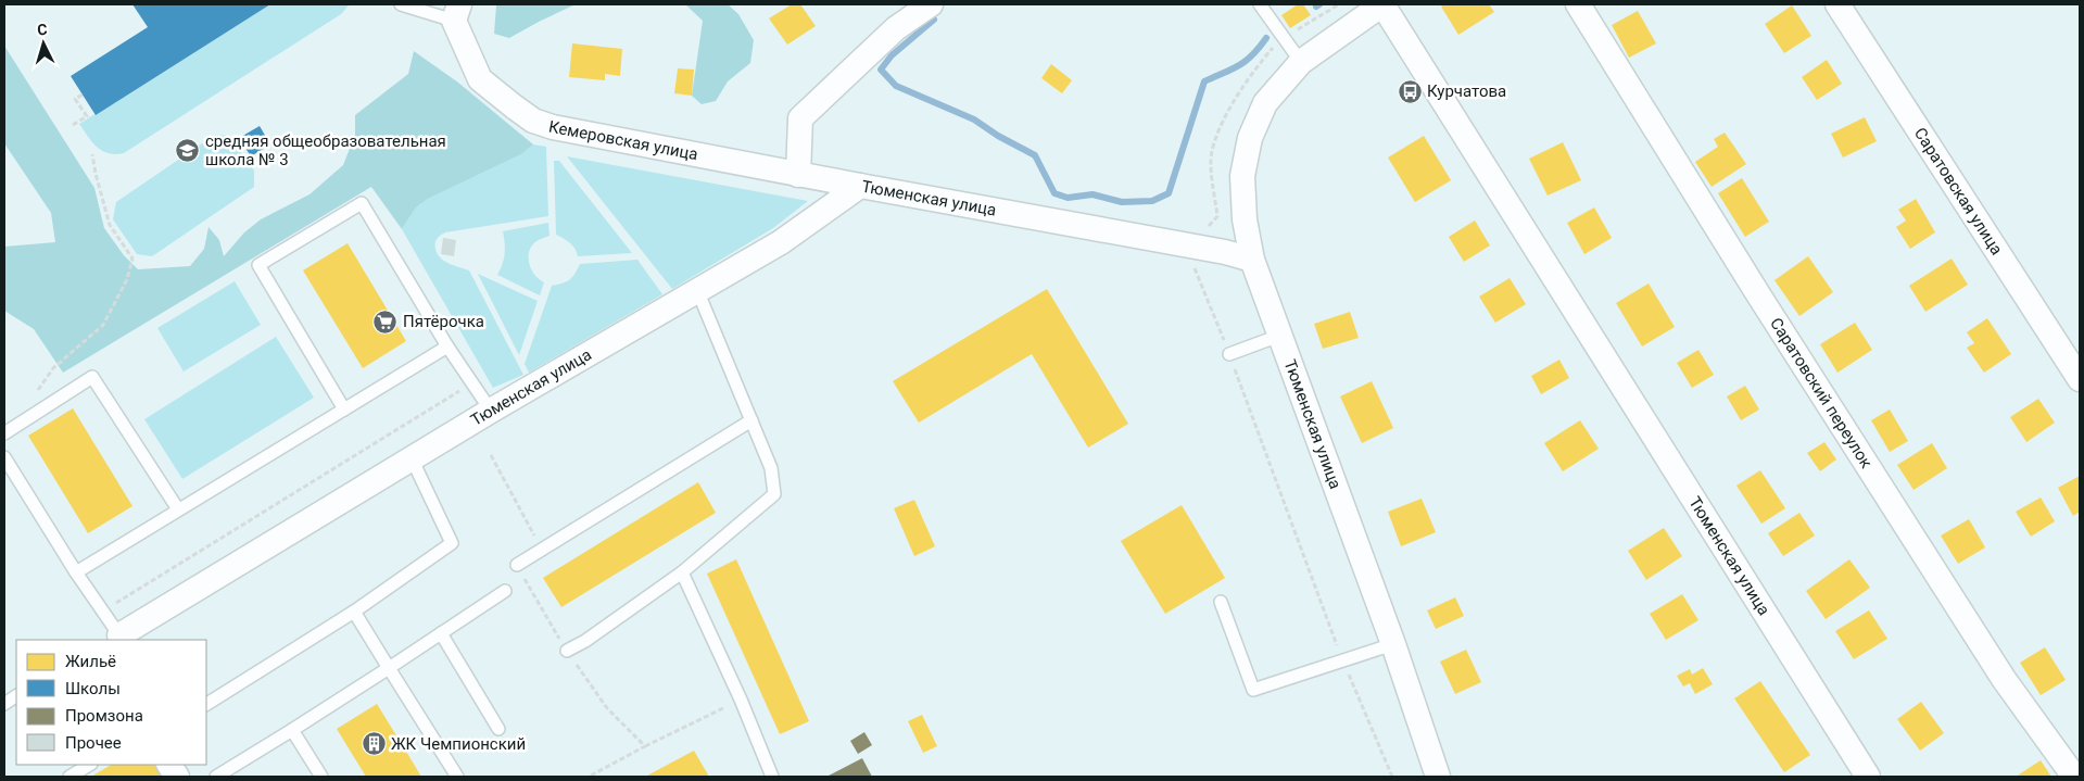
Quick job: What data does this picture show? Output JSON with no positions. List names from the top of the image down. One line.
{"streets":{"street":["Кемеровская улица","Саратовская улица","Тюменская улица","Саратовский переулок"]},"crossings":[["Кемеровская улица","Тюменская улица"]],"places":{"bus stop":["Курчатова"],"school or university":["средняя общеобразовательная школа № 3"],"supermarket":["Пятёрочка"],"building":["ЖК Чемпионский"]},"legend":["Жильё","Школы","Промзона","Прочее"],"north":"top"}
